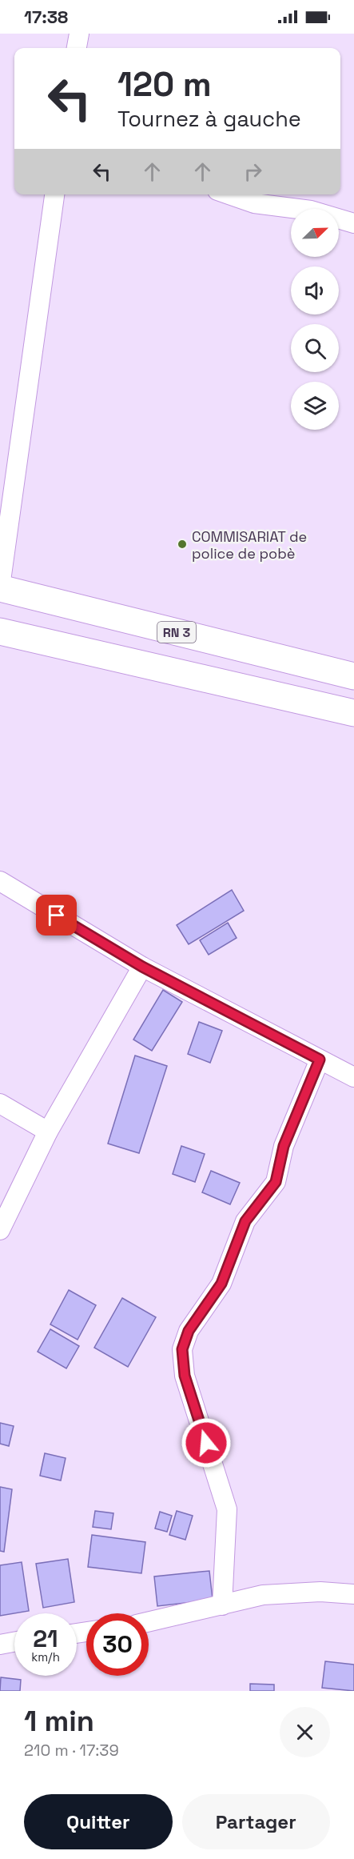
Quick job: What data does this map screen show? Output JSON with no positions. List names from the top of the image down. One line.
{"streets":{"main road":["RN 3"]},"places":["COMMISARIAT de police de pobè"],"north":"top right","page":{"status":"17:38","turn":["120 m","Tournez à gauche"],"speed":"21 km/h","limit":"30","heading":["1 min","210 m · 17:39"],"buttons":["Quitter","Partager"]}}
